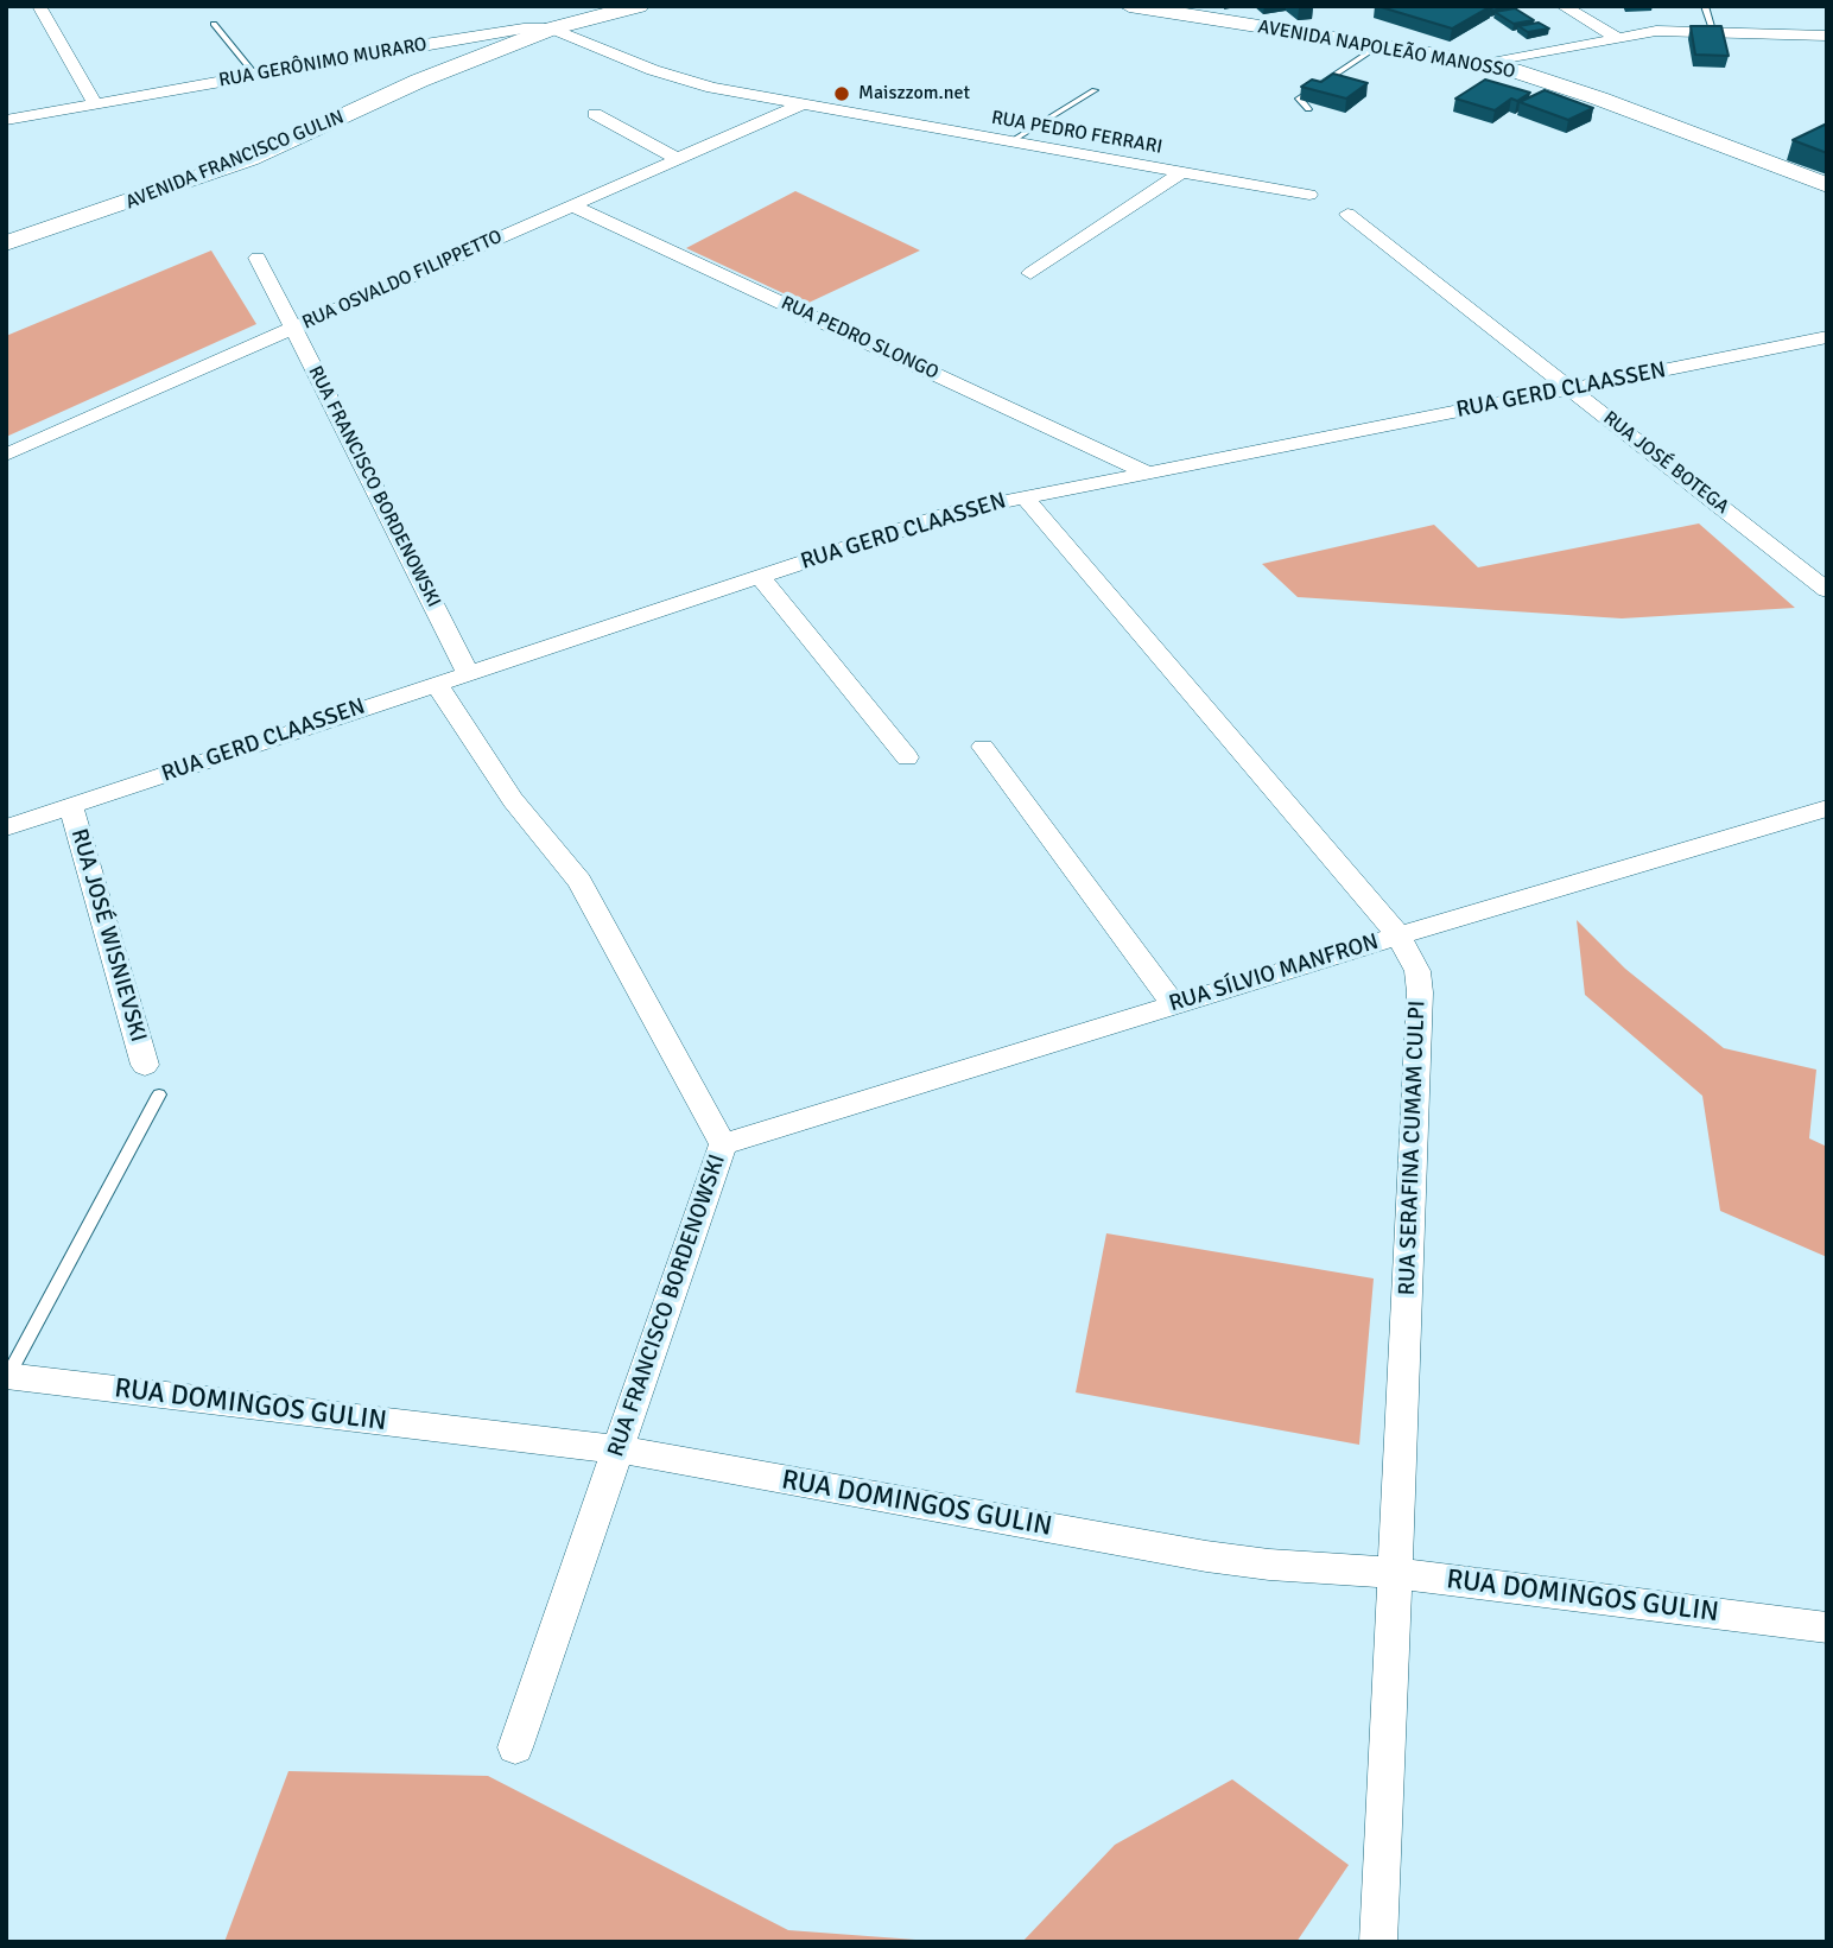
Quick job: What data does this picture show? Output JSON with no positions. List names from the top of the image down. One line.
{"streets":{"street":["AVENIDA NAPOLEÃO MANOSSO","RUA GERÔNIMO MURARO","RUA PEDRO FERRARI","AVENIDA FRANCISCO GULIN","RUA OSVALDO FILIPPETTO","RUA PEDRO SLONGO","RUA GERD CLAASSEN","RUA JOSÉ BOTEGA","RUA FRANCISCO BORDENOWSKI","RUA JOSÉ WISNIEVSKI","RUA SÍLVIO MANFRON","RUA SERAFINA CUMAM CULPI","RUA DOMINGOS GULIN"]},"crossings":[["RUA GERÔNIMO MURARO","RUA PEDRO FERRARI"],["RUA GERÔNIMO MURARO","AVENIDA FRANCISCO GULIN"],["RUA PEDRO FERRARI","AVENIDA FRANCISCO GULIN"],["RUA PEDRO FERRARI","RUA OSVALDO FILIPPETTO"],["RUA OSVALDO FILIPPETTO","RUA PEDRO SLONGO"],["RUA OSVALDO FILIPPETTO","RUA FRANCISCO BORDENOWSKI"],["RUA PEDRO SLONGO","RUA GERD CLAASSEN"],["RUA GERD CLAASSEN","RUA JOSÉ BOTEGA"],["RUA GERD CLAASSEN","RUA FRANCISCO BORDENOWSKI"],["RUA GERD CLAASSEN","RUA JOSÉ WISNIEVSKI"],["RUA GERD CLAASSEN","RUA SERAFINA CUMAM CULPI"],["RUA FRANCISCO BORDENOWSKI","RUA SÍLVIO MANFRON"],["RUA FRANCISCO BORDENOWSKI","RUA DOMINGOS GULIN"],["RUA SÍLVIO MANFRON","RUA SERAFINA CUMAM CULPI"],["RUA SERAFINA CUMAM CULPI","RUA DOMINGOS GULIN"]],"places":["Maiszzom.net"]}
